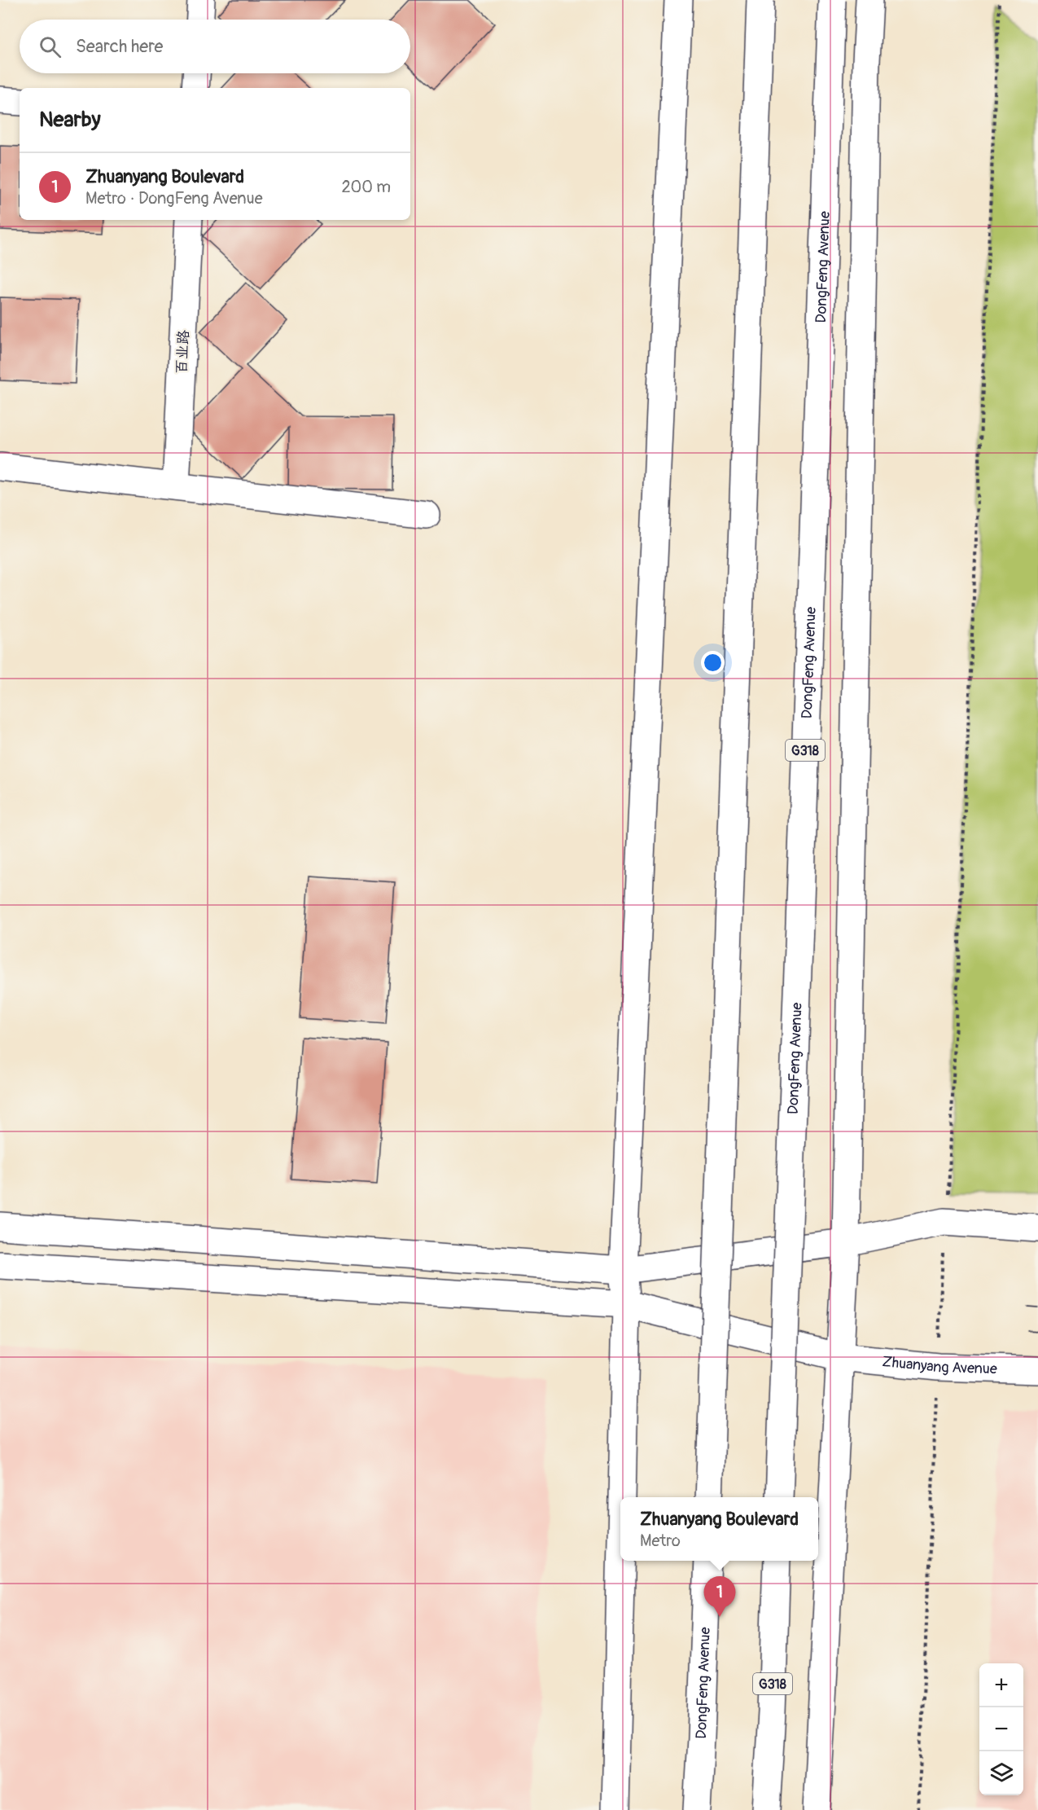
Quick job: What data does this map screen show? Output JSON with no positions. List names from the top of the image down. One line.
{"streets":{"main road":["DongFeng Avenue","百业路","G318","Zhuanyang Avenue"]},"page":{"search":"Search here","heading":"Nearby","list":[{"mark":"1","name":"Zhuanyang Boulevard","note":"Metro · DongFeng Avenue","value":"200 m"}],"popup":["Zhuanyang Boulevard","Metro"],"pins":"1","map_buttons":["+","−"]}}
